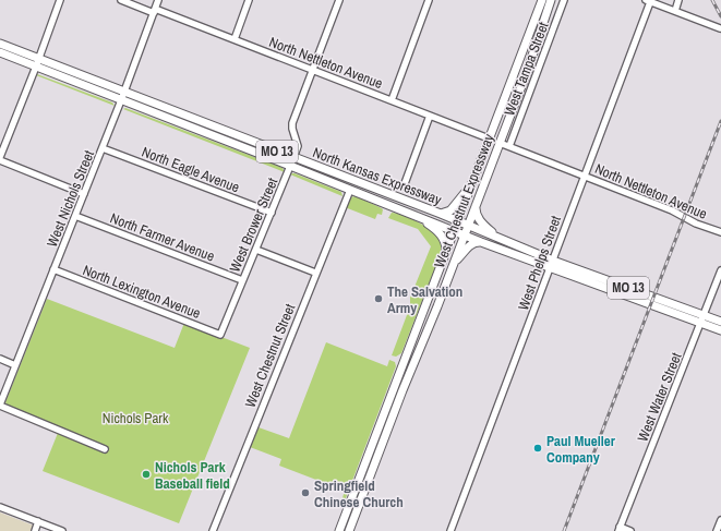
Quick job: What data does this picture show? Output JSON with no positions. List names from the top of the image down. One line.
{"streets":{"main road":["MO 13","North Kansas Expressway","West Chestnut Expressway"],"street":["North Nettleton Avenue","West Tampa Street","North Eagle Avenue","West Nichols Street","West Brower Street","North Farmer Avenue","West Phelps Street","North Lexington Avenue","West Chestnut Street","West Water Street"]},"crossings":[["North Nettleton Avenue","West Tampa Street"],["North Nettleton Avenue","West Nichols Street"],["North Nettleton Avenue","West Chestnut Expressway"],["North Nettleton Avenue","West Brower Street"],["North Nettleton Avenue","West Phelps Street"],["North Eagle Avenue","West Nichols Street"],["North Eagle Avenue","West Brower Street"],["North Kansas Expressway","West Nichols Street"],["North Kansas Expressway","West Chestnut Expressway"],["North Kansas Expressway","West Brower Street"],["North Kansas Expressway","West Phelps Street"],["North Kansas Expressway","West Chestnut Street"],["North Kansas Expressway","West Water Street"],["West Nichols Street","North Farmer Avenue"],["West Nichols Street","North Lexington Avenue"],["West Brower Street","North Farmer Avenue"],["West Brower Street","North Lexington Avenue"]],"parks":["Nichols Park"],"places":["The Salvation Army","Paul Mueller Company","Nichols Park Baseball field","Springfield Chinese Church"]}
